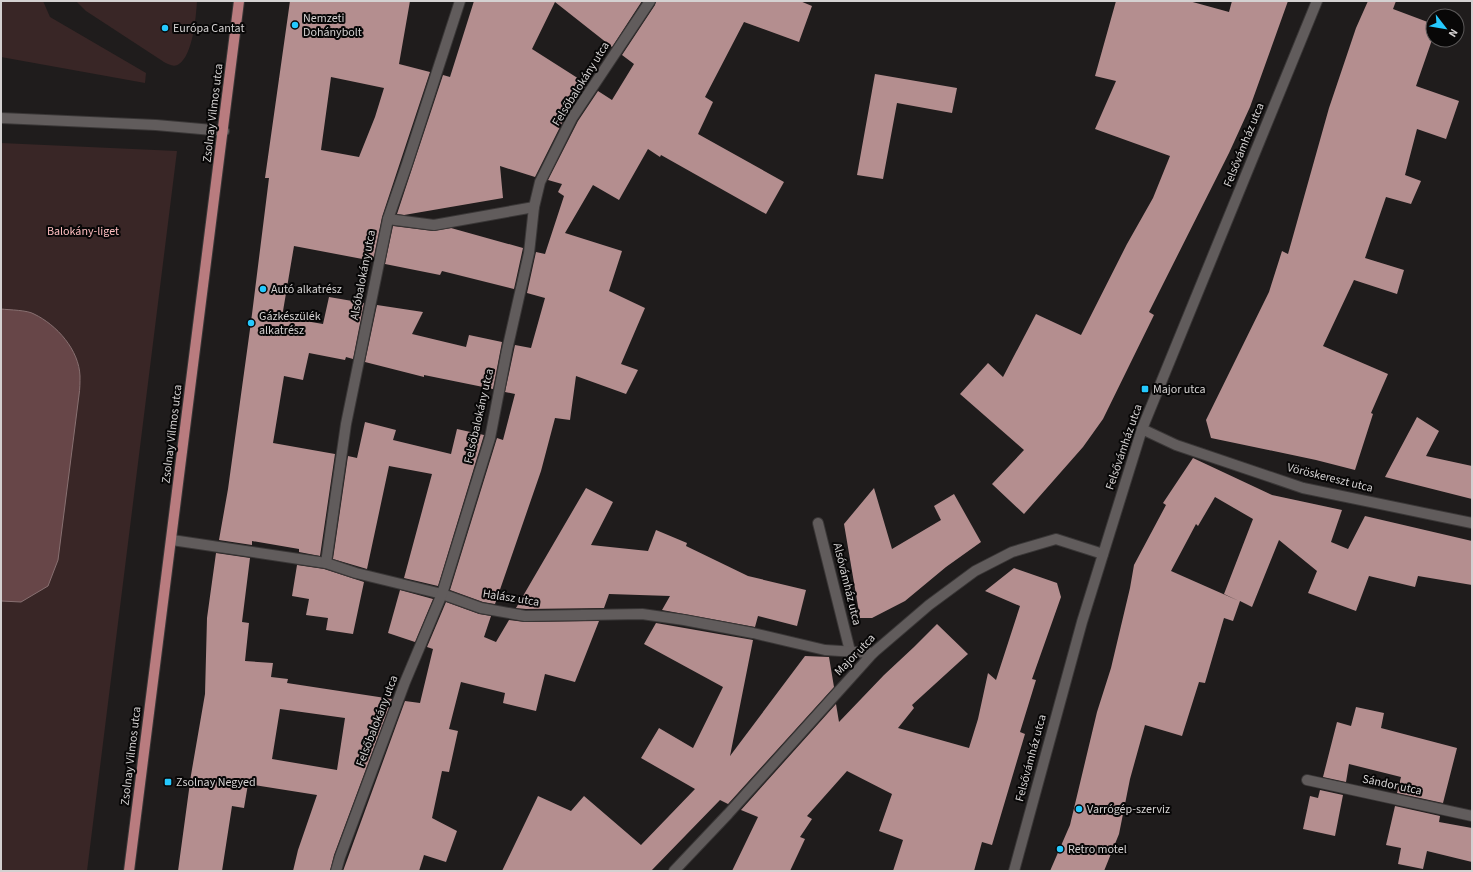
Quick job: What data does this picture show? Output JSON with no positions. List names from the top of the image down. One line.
{"streets":{"main road":["Zsolnay Vilmos utca"],"street":["Felsőbalokány utca","Felsővámház utca","Alsóbalokány utca","Vöröskereszt utca","Alsóvámház utca","Halász utca","Major utca","Sándor utca"]},"crossings":[["Felsőbalokány utca","Halász utca"],["Zsolnay Vilmos utca","Halász utca"],["Felsővámház utca","Vöröskereszt utca"],["Felsővámház utca","Major utca"],["Alsóbalokány utca","Halász utca"],["Alsóvámház utca","Halász utca"],["Halász utca","Major utca"]],"parks":["Balokány-liget"],"places":{"other":["Nemzeti Dohánybolt","Európa Cantat","Autó alkatrész","Gázkészülék alkatrész","Varrógép-szerviz","Retro motel"],"transit":["Major utca","Zsolnay Negyed"]},"north":"bottom right"}
